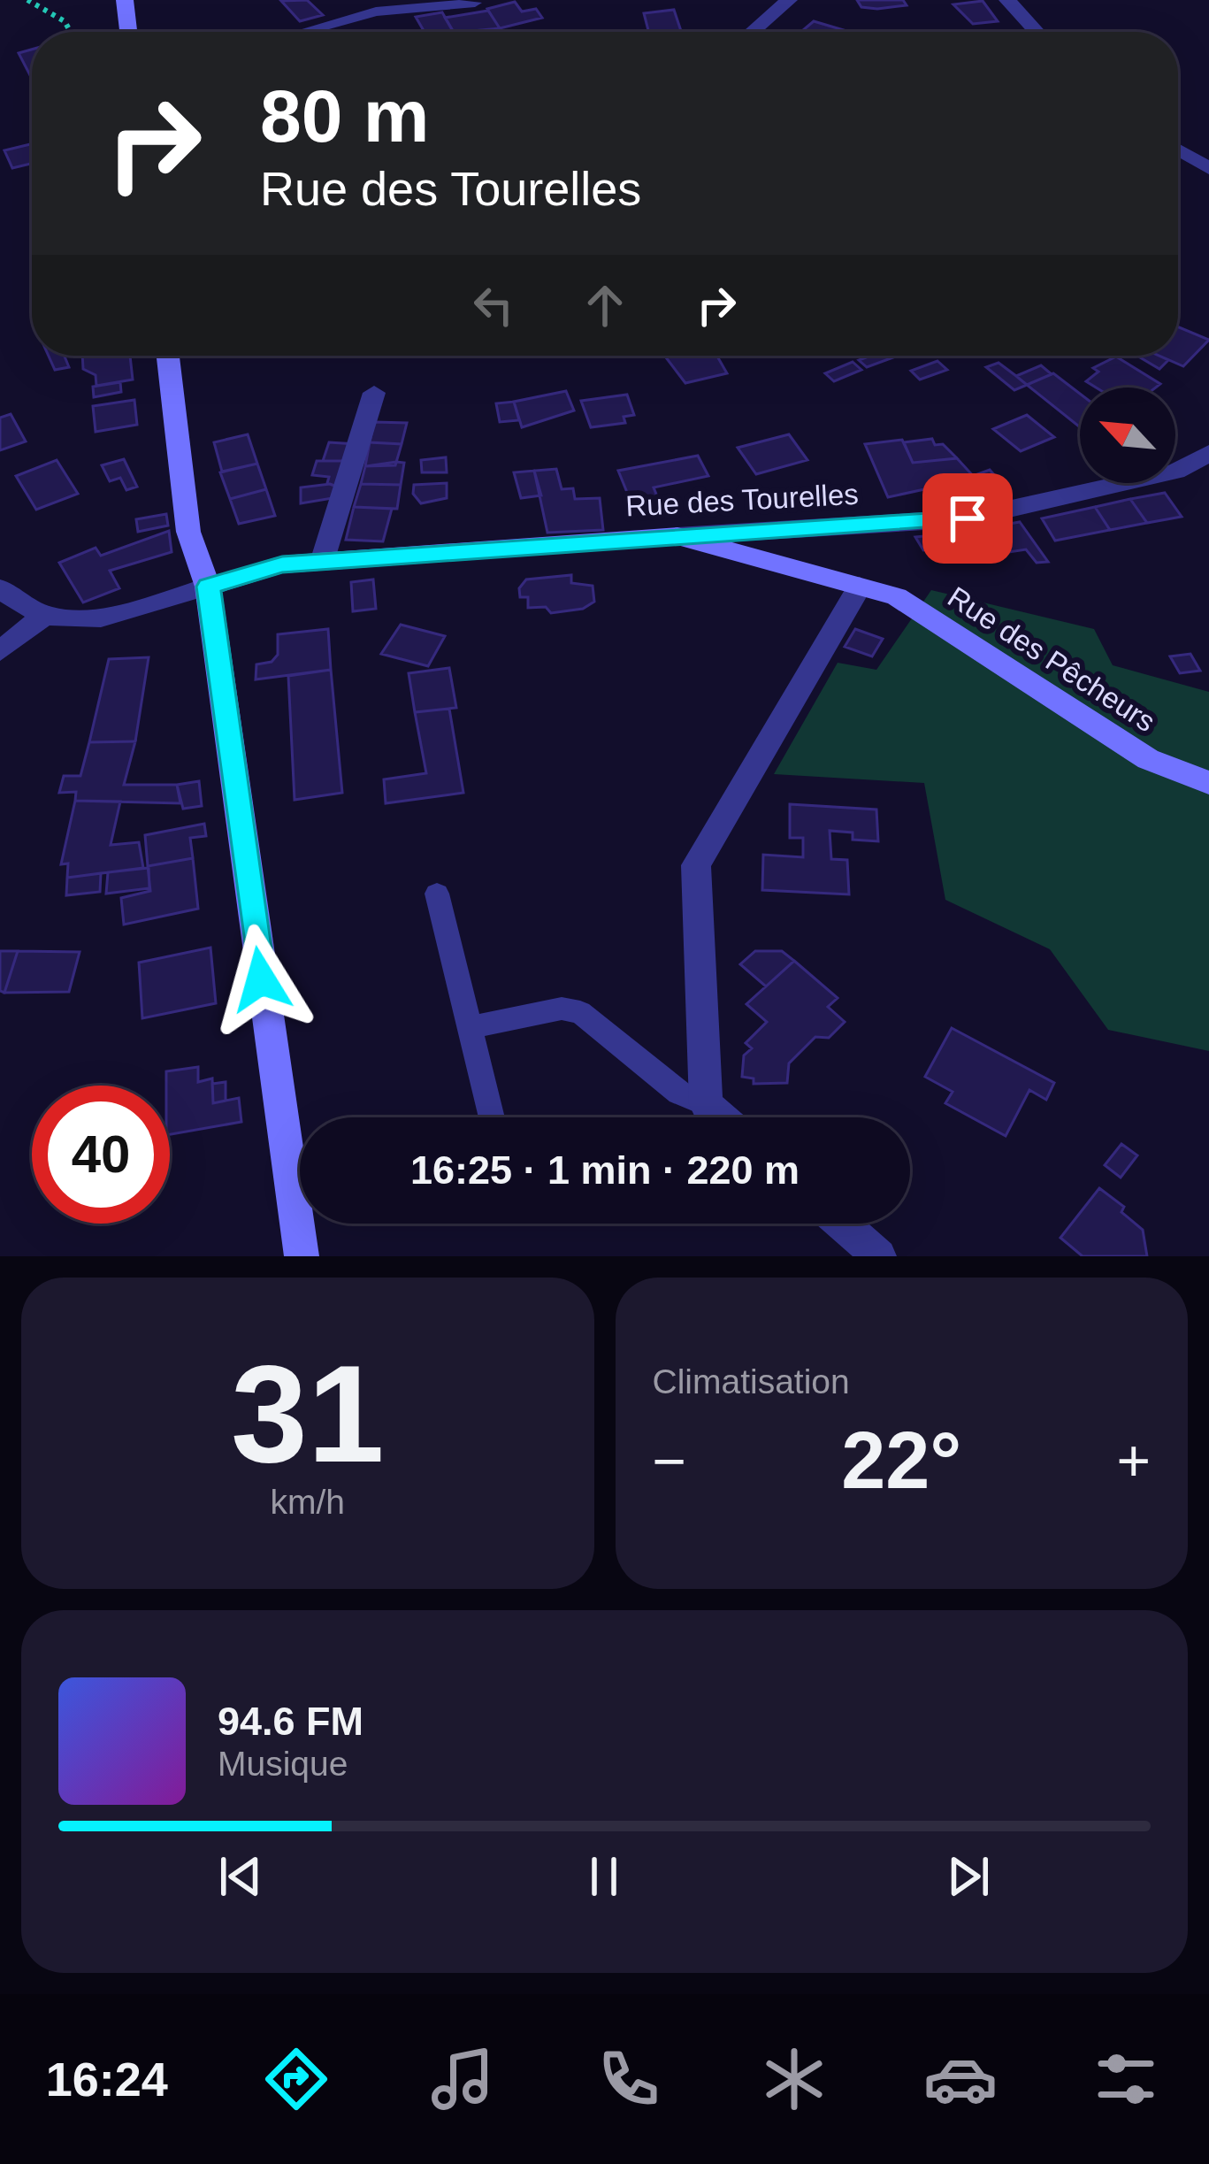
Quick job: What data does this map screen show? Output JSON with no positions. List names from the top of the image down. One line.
{"streets":{"street":["Rue des Tourelles","Rue des Pêcheurs"]},"crossings":[["Rue des Tourelles","Rue des Pêcheurs"]],"north":"top left","page":{"turn":["80 m","Rue des Tourelles"],"limit":"40","trip":"16:25 · 1 min · 220 m","tile":[["31","km/h"],"Climatisation"],"heat":["−","22°","+"],"song":["94.6 FM","Musique"],"tabs":"16:24"}}
